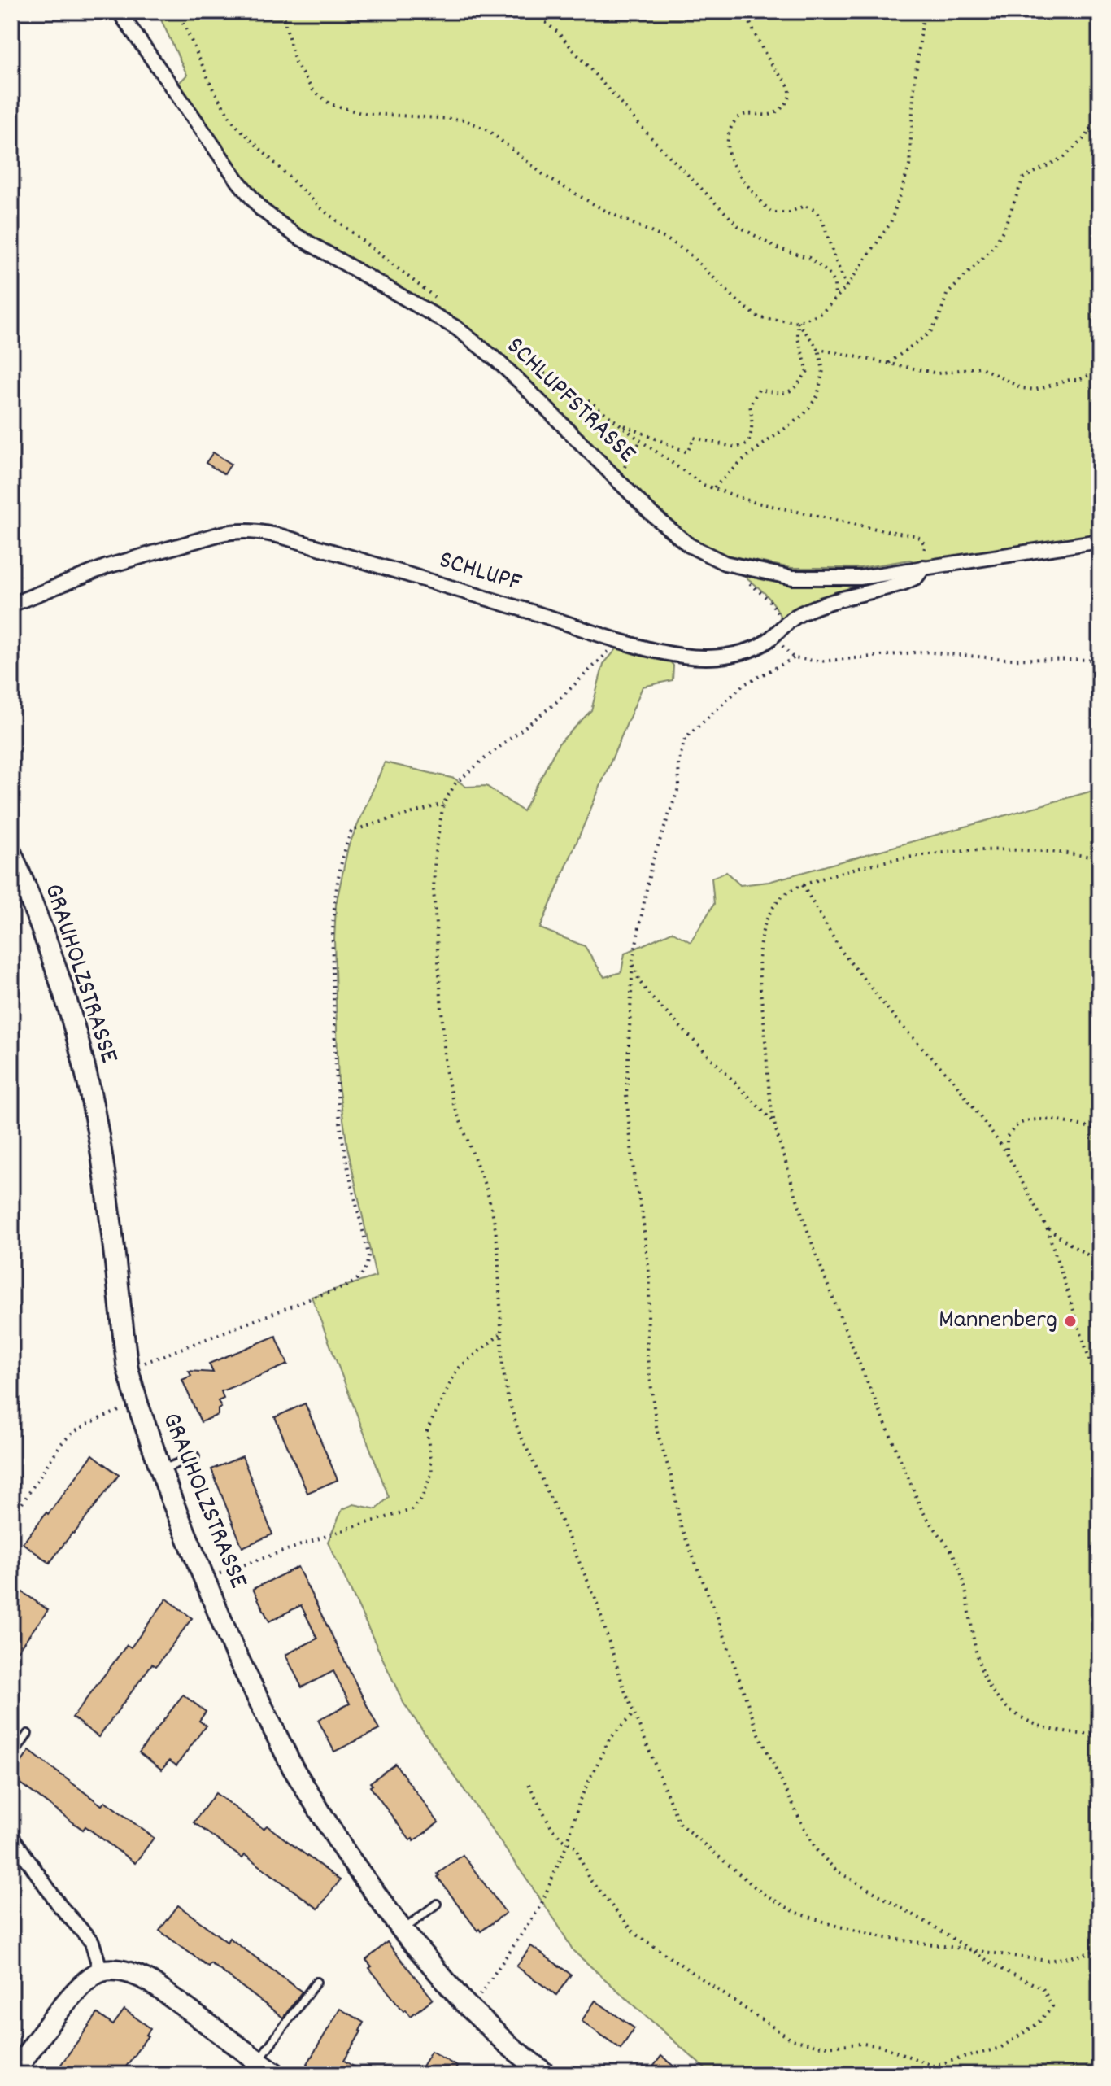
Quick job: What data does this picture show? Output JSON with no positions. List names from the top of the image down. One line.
{"streets":{"street":["SCHLUPFSTRASSE","SCHLUPF","GRAUHOLZSTRASSE"]},"crossings":[["SCHLUPFSTRASSE","SCHLUPF"]],"places":["Mannenberg"]}
